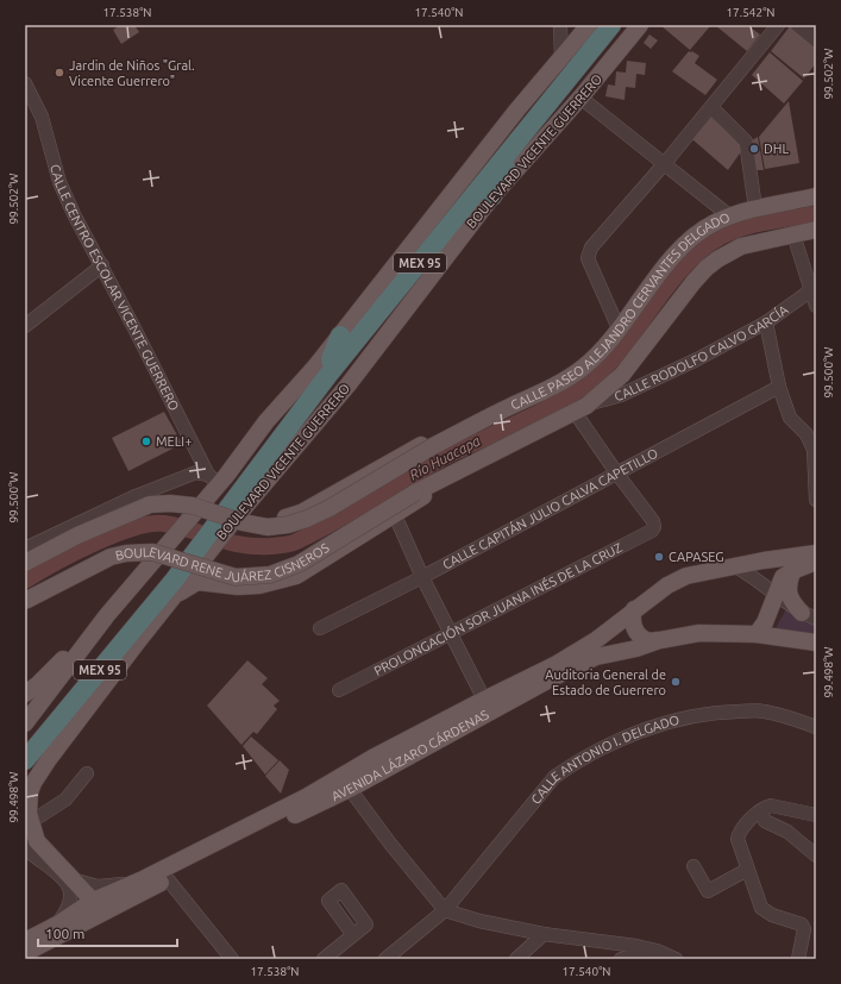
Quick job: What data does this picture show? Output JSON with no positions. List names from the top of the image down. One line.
{"streets":{"highway":["BOULEVARD VICENTE GUERRERO","MEX 95"],"main road":["CALLE PASEO ALEJANDRO CERVANTES DELGADO","BOULEVARD RENE JUÁREZ CISNEROS","AVENIDA LÁZARO CÁRDENAS"],"street":["CALLE CENTRO ESCOLAR VICENTE GUERRERO","CALLE RODOLFO CALVO GARCÍA","CALLE CAPITÁN JULIO CALVA CAPETILLO","PROLONGACIÓN SOR JUANA INÉS DE LA CRUZ","CALLE ANTONIO I. DELGADO"]},"crossings":[["BOULEVARD VICENTE GUERRERO","CALLE CENTRO ESCOLAR VICENTE GUERRERO"],["BOULEVARD VICENTE GUERRERO","AVENIDA LÁZARO CÁRDENAS"],["CALLE PASEO ALEJANDRO CERVANTES DELGADO","BOULEVARD RENE JUÁREZ CISNEROS"],["CALLE CAPITÁN JULIO CALVA CAPETILLO","PROLONGACIÓN SOR JUANA INÉS DE LA CRUZ"]],"water":["Río Huacapa"],"places":["Jardin de Niños \"Gral. Vicente Guerrero\"","DHL","MELI+","CAPASEG","Auditoria General de Estado de Guerrero"],"scale_bar":"100 m","coordinates":["17.538°N","17.540°N","17.542°N","99.502°W","99.500°W","99.498°W"]}
